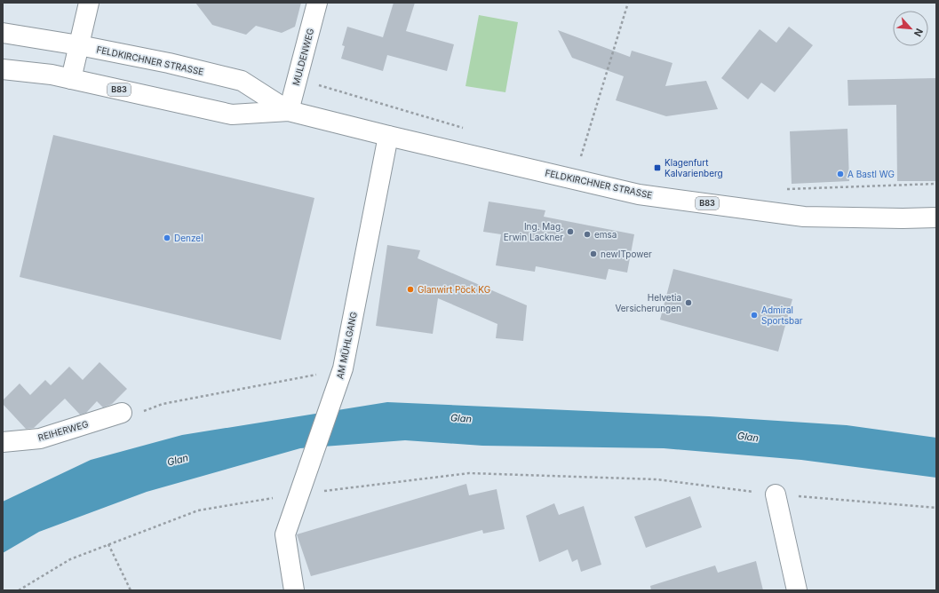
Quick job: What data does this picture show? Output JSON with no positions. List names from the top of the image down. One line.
{"streets":{"main road":["MULDENWEG","FELDKIRCHNER STRASSE","B83","AM MÜHLGANG","REIHERWEG"]},"crossings":[["MULDENWEG","FELDKIRCHNER STRASSE"],["FELDKIRCHNER STRASSE","AM MÜHLGANG"]],"water":["Glan"],"places":{"transit":["Klagenfurt Kalvarienberg"],"other":["A Bastl WG","Ing. Mag. Erwin Lackner","emsa","Denzel","newITpower","Glanwirt Pöck KG","Helvetia Versicherungen","Admiral Sportsbar"]},"north":"bottom right"}
